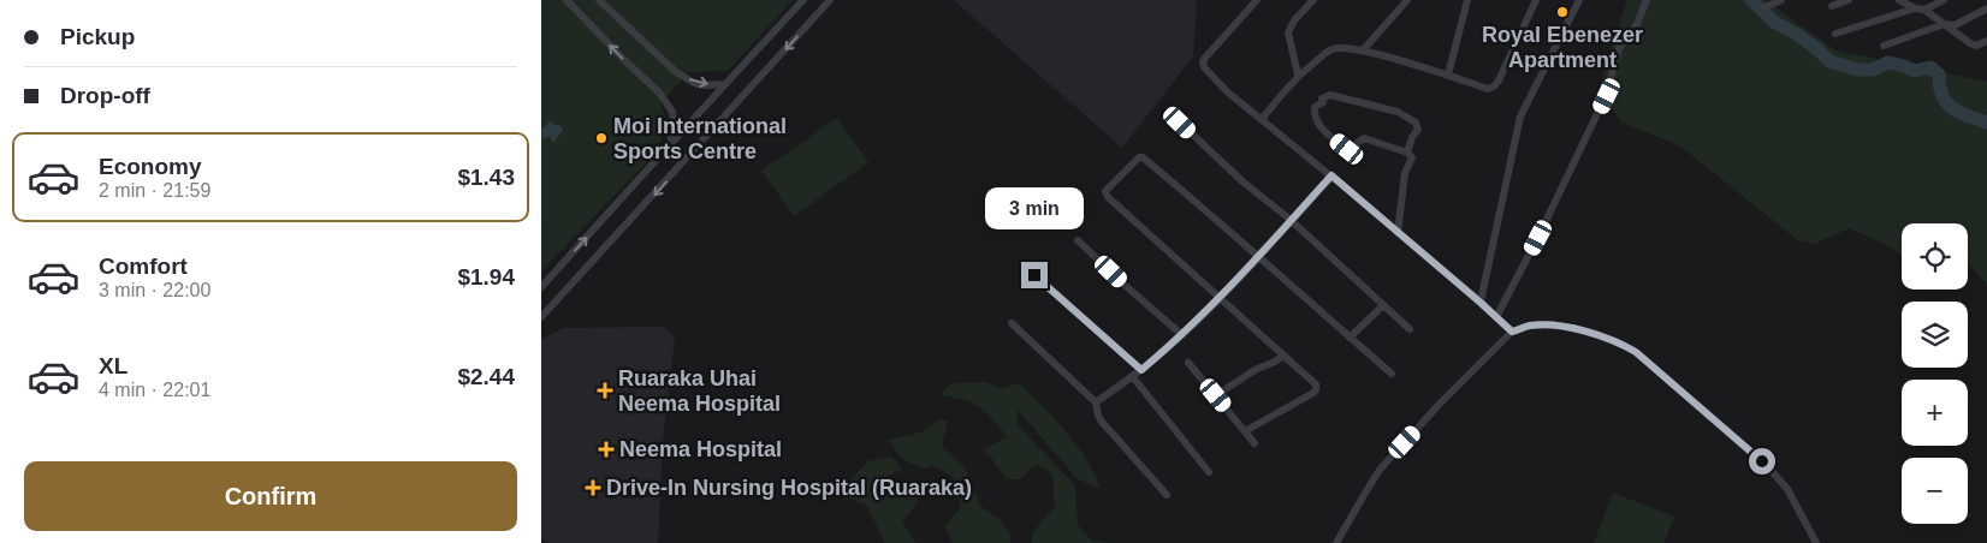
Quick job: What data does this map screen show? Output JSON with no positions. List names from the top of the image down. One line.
{"places":{"other":["Royal Ebenezer Apartment","Moi International Sports Centre"],"health":["Ruaraka Uhai Neema Hospital","Neema Hospital","Drive-In Nursing Hospital (Ruaraka)"]},"page":{"banner":["Pickup","Drop-off"],"list":[{"name":"Economy","note":"2 min · 21:59","value":"$1.43"},{"name":"Comfort","note":"3 min · 22:00","value":"$1.94"},{"name":"XL","note":"4 min · 22:01","value":"$2.44"}],"bubble":"3 min","map_buttons":["+","−"],"buttons":"Confirm"}}
